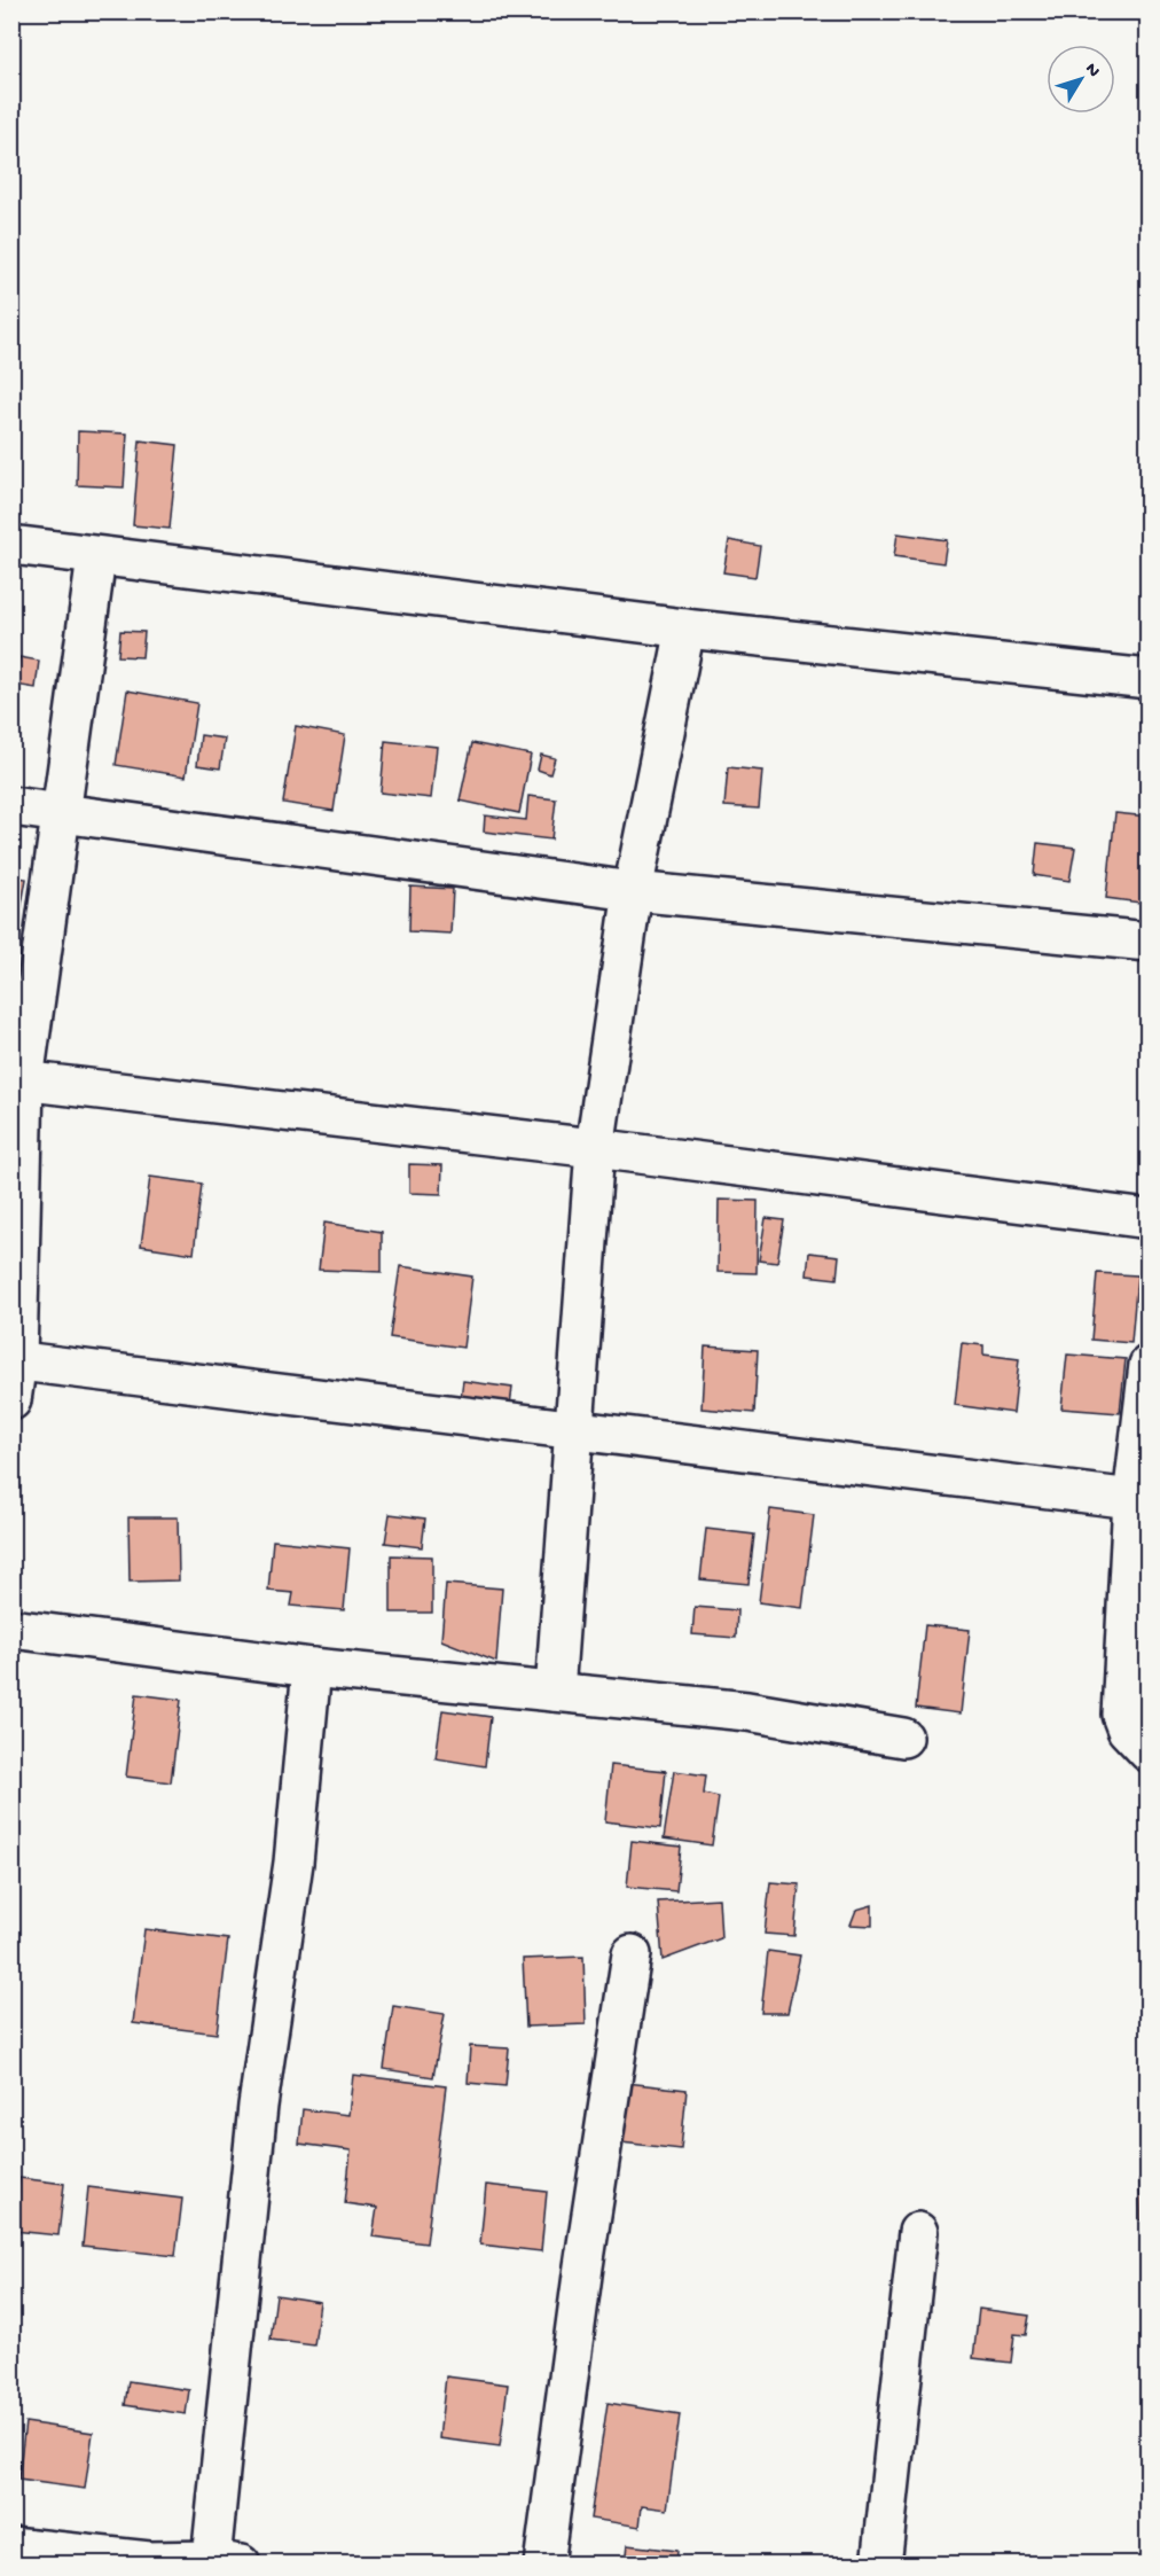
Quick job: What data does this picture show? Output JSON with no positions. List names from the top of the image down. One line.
{"north":"top right"}
